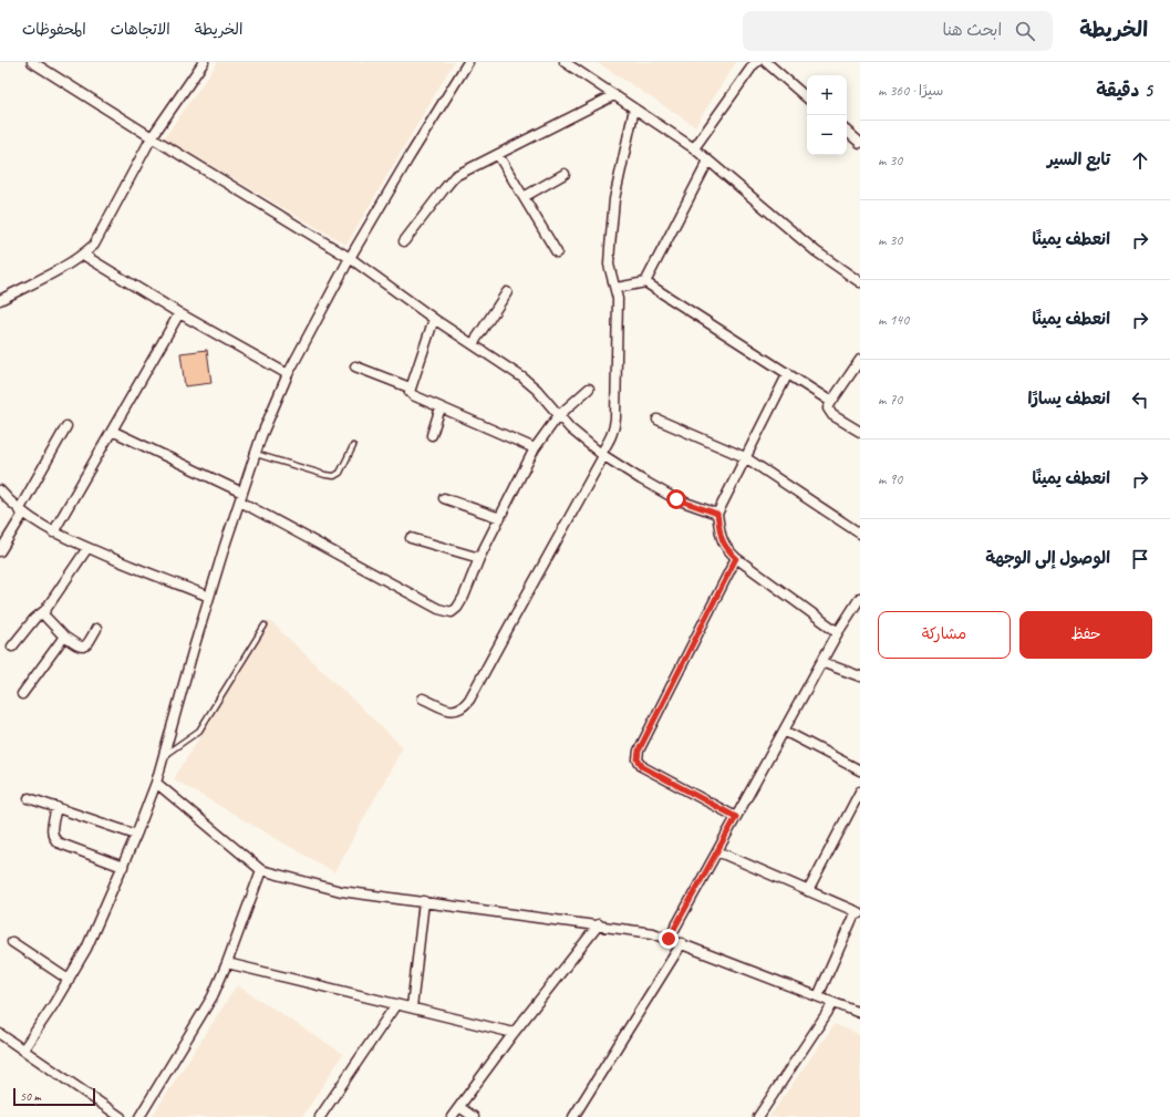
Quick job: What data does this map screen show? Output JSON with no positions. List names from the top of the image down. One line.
{"scale_bar":"50 m","page":{"header":"الخريطة","search":"ابحث هنا","nav":["الخريطة","الاتجاهات","المحفوظات"],"heading":["5 دقيقة","سيرًا · 360 m"],"map_buttons":["+","−"],"list":[["تابع السير","30 m"],["انعطف يمينًا","30 m"],["انعطف يمينًا","140 m"],["انعطف يسارًا","70 m"],["انعطف يمينًا","90 m"],"الوصول إلى الوجهة"],"buttons":["حفظ","مشاركة"],"scale":"50 m"}}
